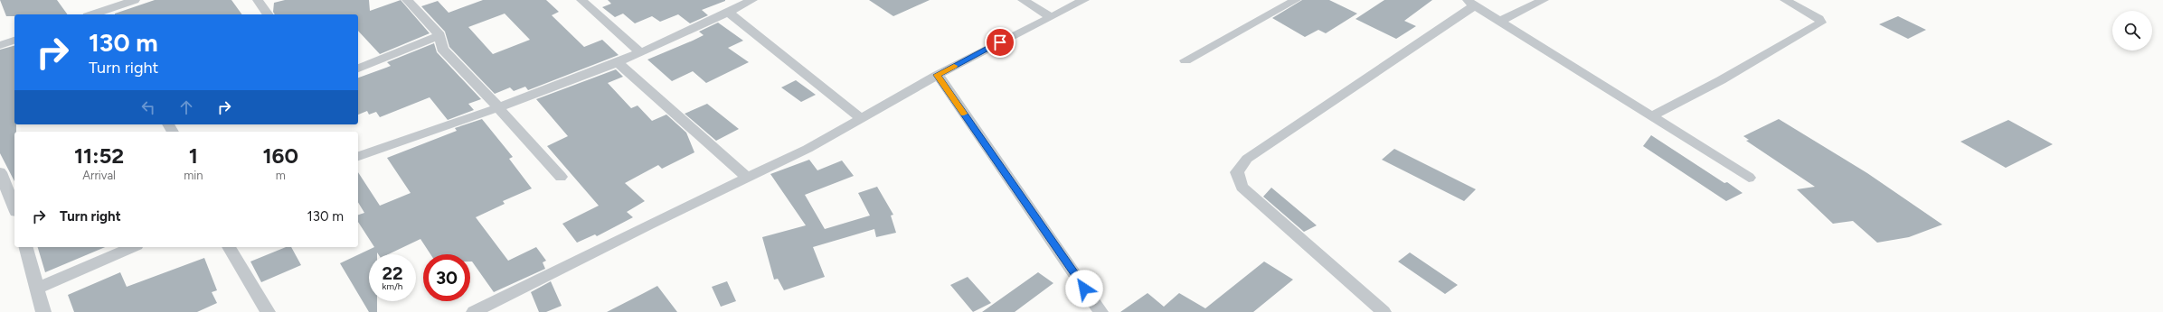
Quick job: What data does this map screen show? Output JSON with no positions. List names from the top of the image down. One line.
{"page":{"turn":["130 m","Turn right"],"eta":["11:52","Arrival","1","min","160","m"],"list":[{"name":"Turn right","value":"130 m"}],"speed":"22 km/h","limit":"30"}}
